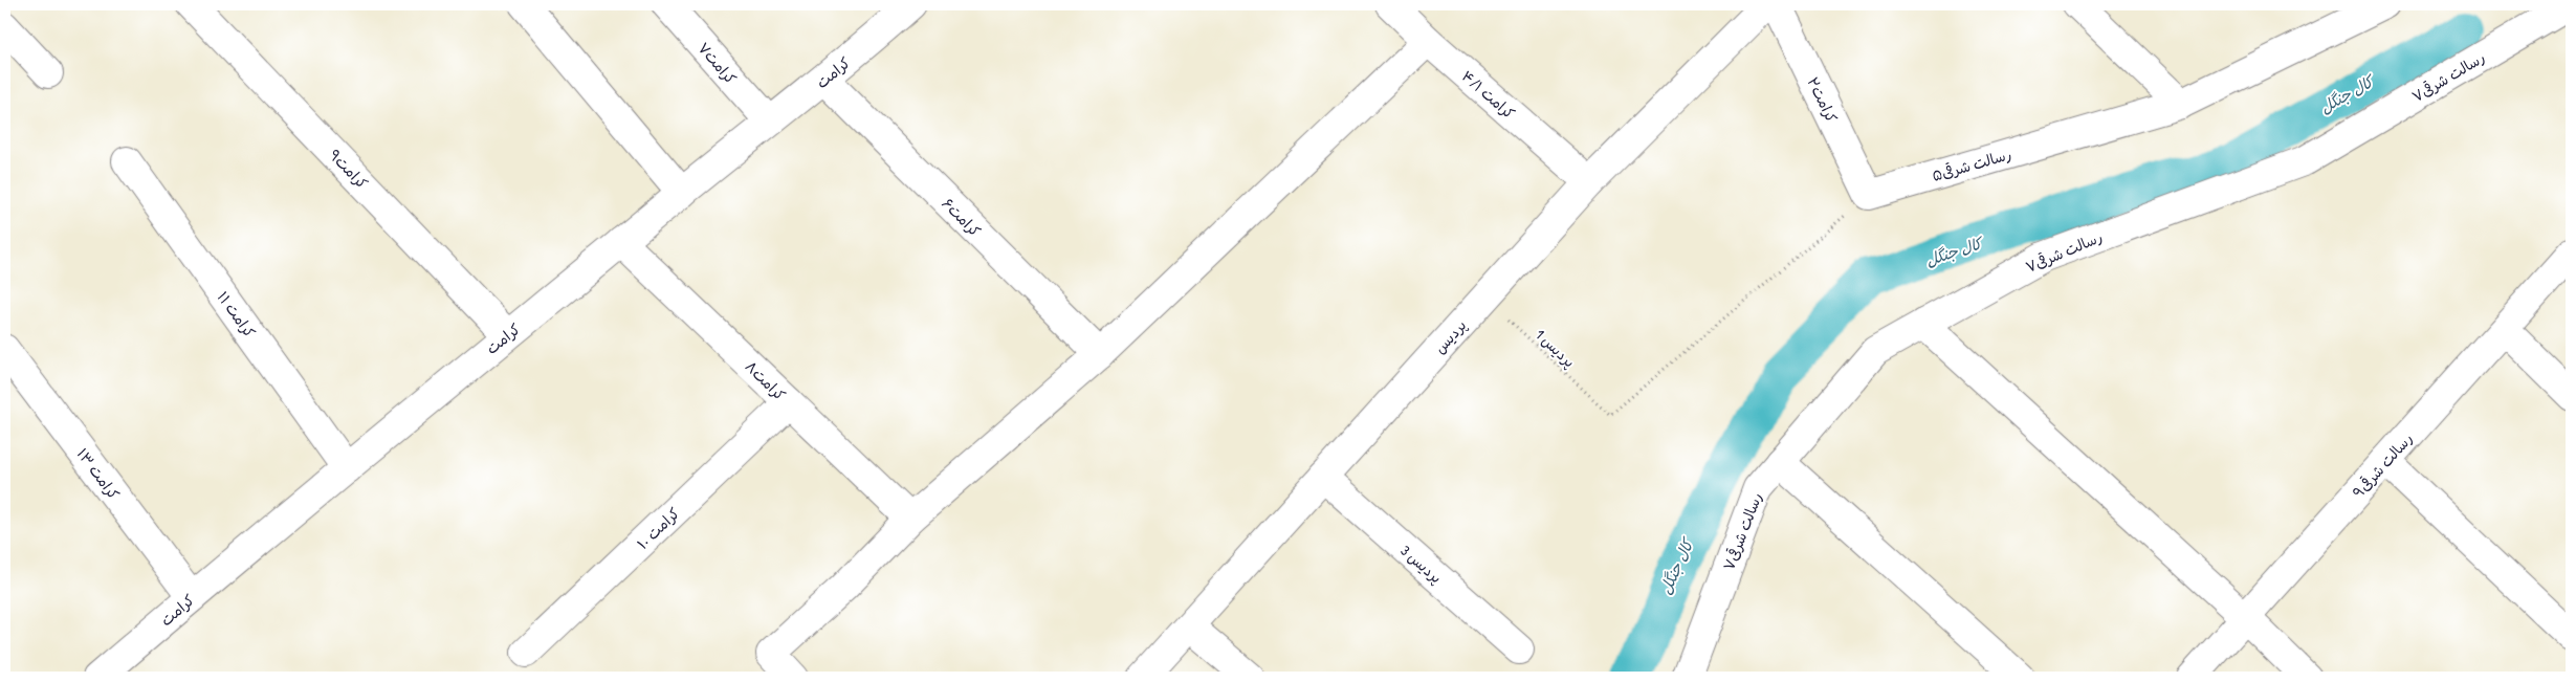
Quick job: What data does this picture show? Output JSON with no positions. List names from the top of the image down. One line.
{"streets":{"street":["کرامت۷","کرامت","رسالت شرقی۷","کرامت ۴/۱","کرامت۲","رسالت شرقی۵","کرامت۹","کرامت۶","کرامت ۱۱","پردیس","کرامت۸","رسالت شرقی۹","کرامت ۱۳","کرامت ۱۰","پردیس 3"],"path":["پردیس 1"]},"crossings":[["کرامت۷","کرامت"],["کرامت","کرامت۹"],["کرامت","کرامت۶"],["کرامت","کرامت ۱۱"],["کرامت","کرامت۸"],["کرامت","کرامت ۱۳"],["کرامت ۴/۱","پردیس"],["کرامت۲","رسالت شرقی۵"],["کرامت۲","پردیس 1"],["رسالت شرقی۵","پردیس 1"],["پردیس","پردیس 1"],["پردیس","پردیس 3"],["کرامت۸","کرامت ۱۰"]],"water":["کال جنگل"]}
